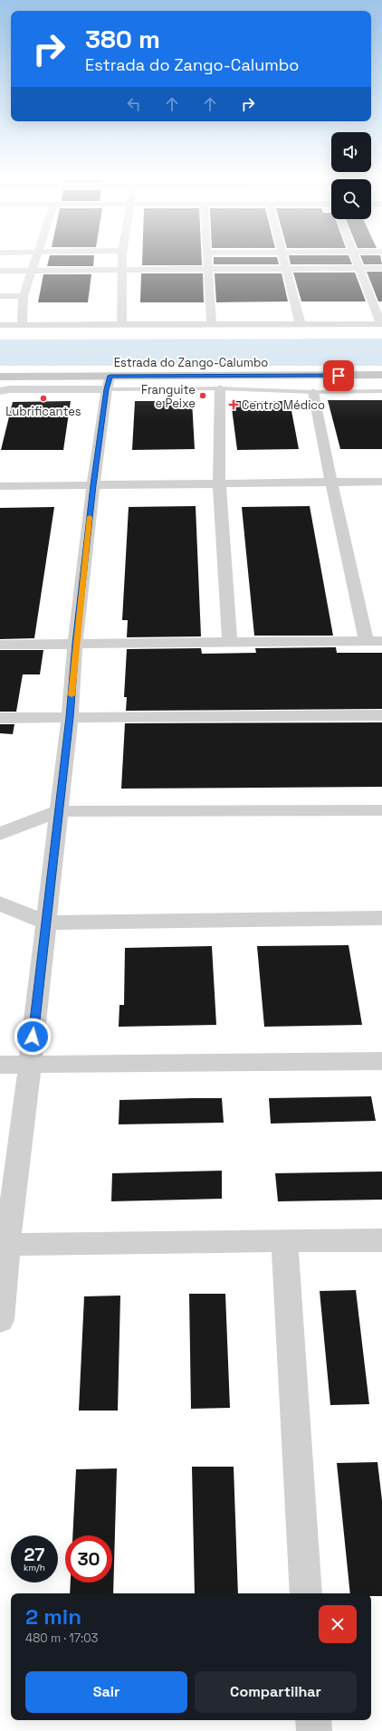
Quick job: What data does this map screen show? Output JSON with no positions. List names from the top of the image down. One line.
{"streets":{"main road":["Estrada do Zango-Calumbo"]},"places":{"other":["Franguite e Peixe","Lubrificantes"],"health":["Centro Médico"]},"page":{"turn":["380 m","Estrada do Zango-Calumbo"],"speed":"27 km/h","limit":"30","heading":["2 min","480 m · 17:03"],"buttons":["Sair","Compartilhar"]}}
